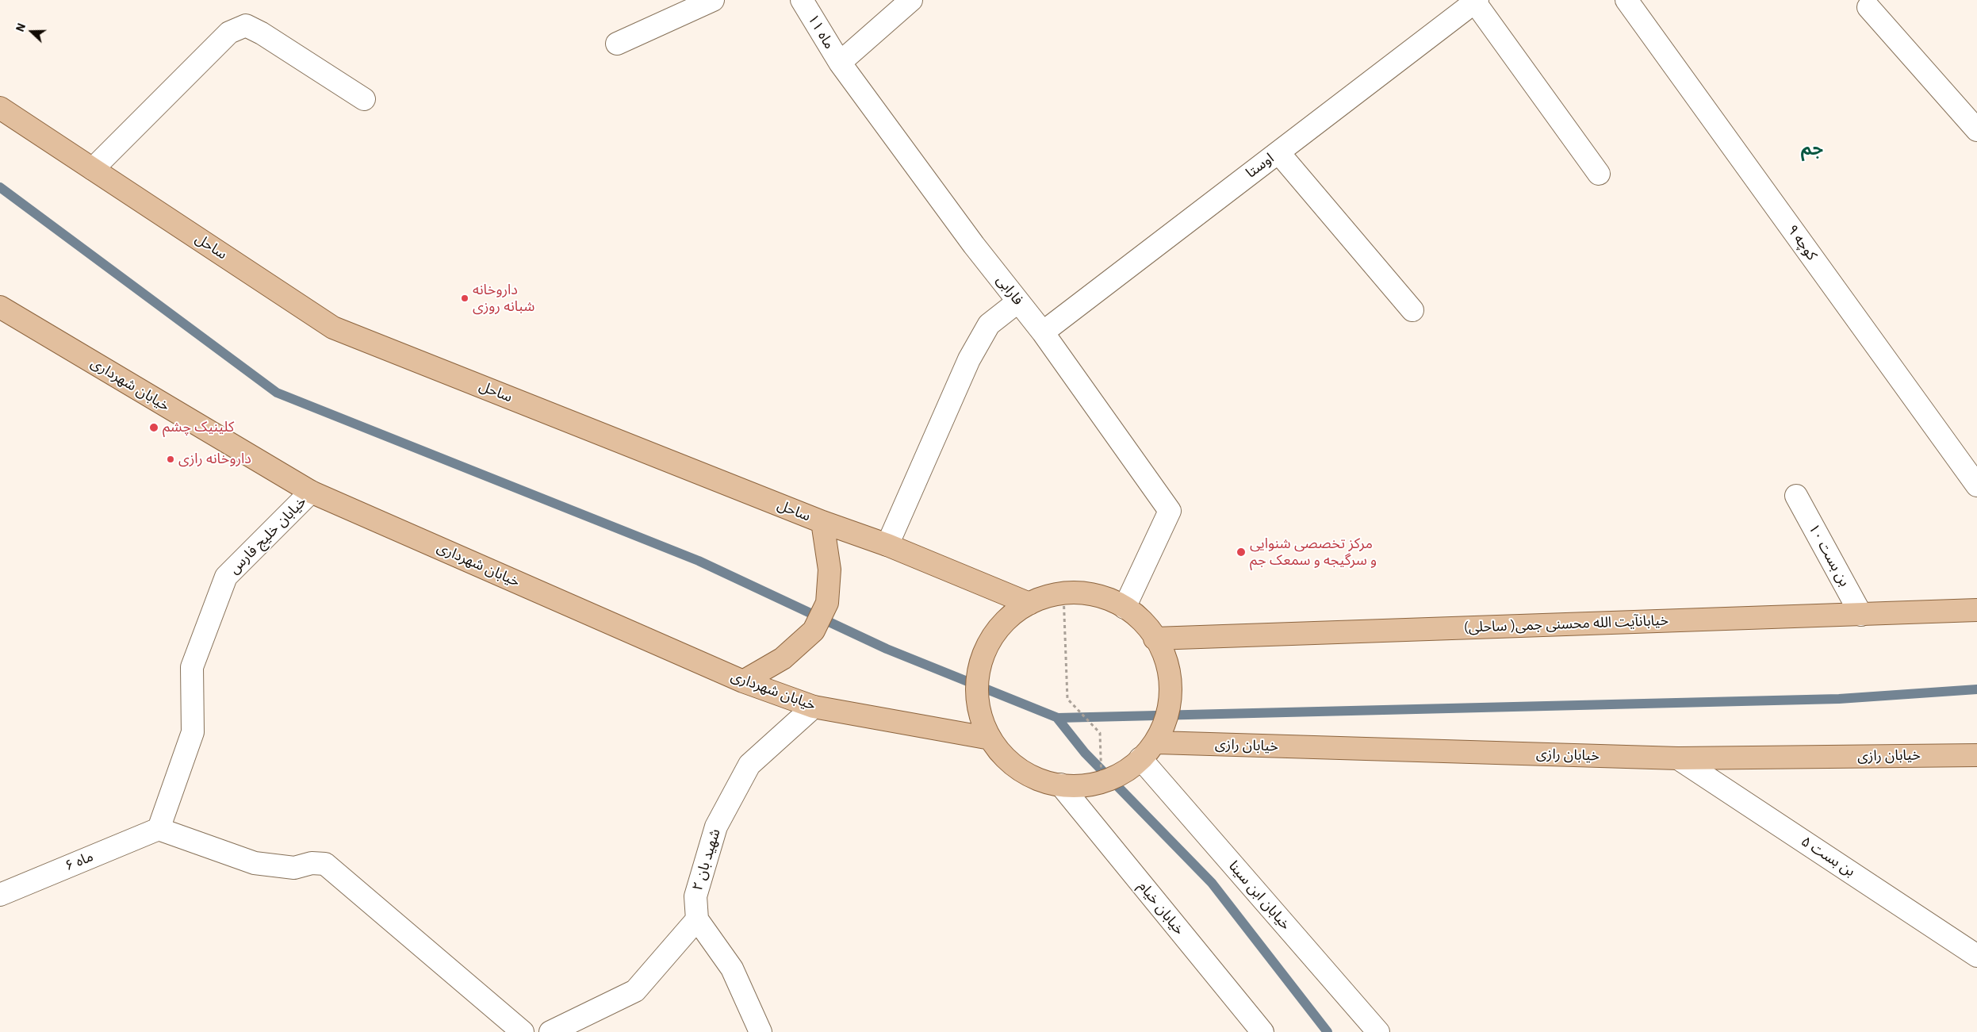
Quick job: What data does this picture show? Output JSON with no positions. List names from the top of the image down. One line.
{"streets":{"main road":["ساحل","خیابان شهرداری","خیابانآیت الله محسنی جمی( ساحلی)","خیابان رازی"],"street":["ماه ۱۱","اوستا","کوچه ۹","فارابی","خیابان خلیج فارس","بن بست ۱۰","بن بست ۵","شهید بان ۲","ماه ۶","خیابان ابن سینا","خیابان خیام"]},"crossings":[["ماه ۱۱","فارابی"],["اوستا","فارابی"],["خیابان شهرداری","خیابان خلیج فارس"],["خیابان شهرداری","شهید بان ۲"],["خیابان خلیج فارس","ماه ۶"],["بن بست ۱۰","خیابانآیت الله محسنی جمی( ساحلی)"],["خیابان رازی","بن بست ۵"]],"districts":["جم"],"places":["داروخانه شبانه روزی","کلینیک چشم","داروخانه رازی","مرکز تخصصی شنوایی و سرگیجه و سمعک جم"],"north":"left"}
